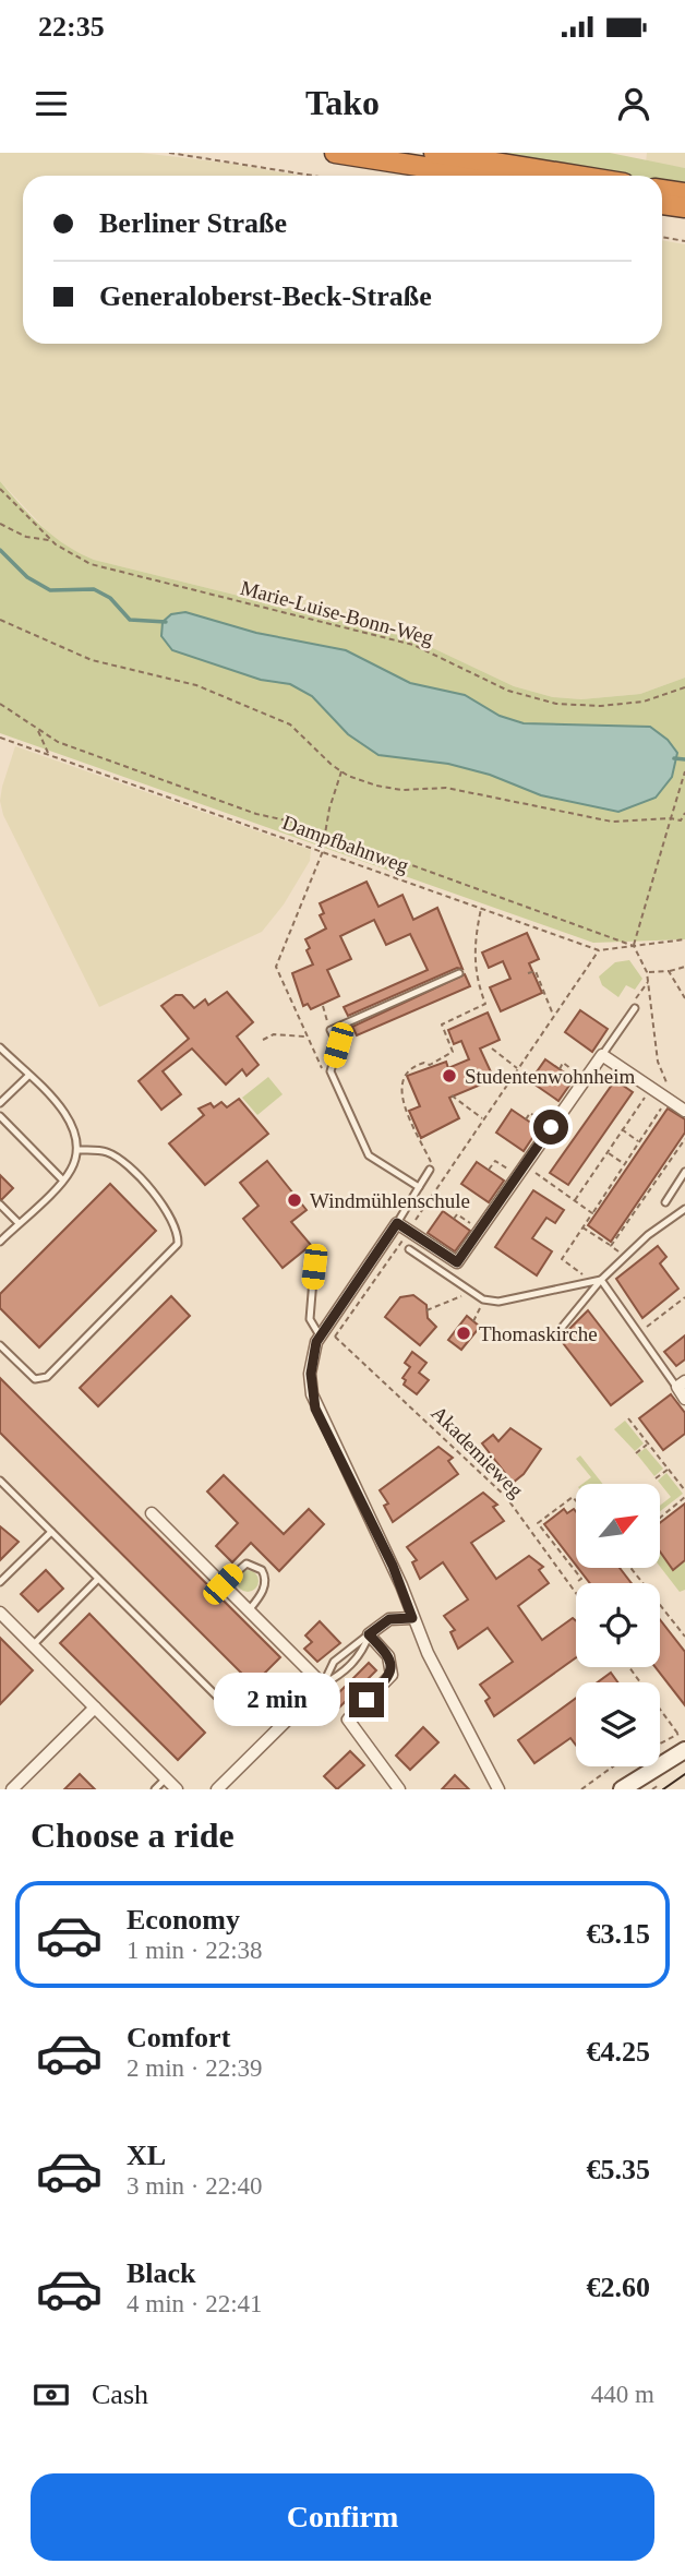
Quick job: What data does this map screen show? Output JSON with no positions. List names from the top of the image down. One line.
{"streets":{"path":["Marie-Luise-Bonn-Weg","Dampfbahnweg","Akademieweg"]},"places":["Studentenwohnheim","Windmühlenschule","Thomaskirche"],"north":"top right","page":{"status":"22:35","header":"Tako","banner":["Berliner Straße","Generaloberst-Beck-Straße"],"bubble":"2 min","heading":"Choose a ride","list":[{"name":"Economy","note":"1 min · 22:38","value":"€3.15"},{"name":"Comfort","note":"2 min · 22:39","value":"€4.25"},{"name":"XL","note":"3 min · 22:40","value":"€5.35"},{"name":"Black","note":"4 min · 22:41","value":"€2.60"}],"pay":["Cash","440 m"],"buttons":"Confirm"}}
